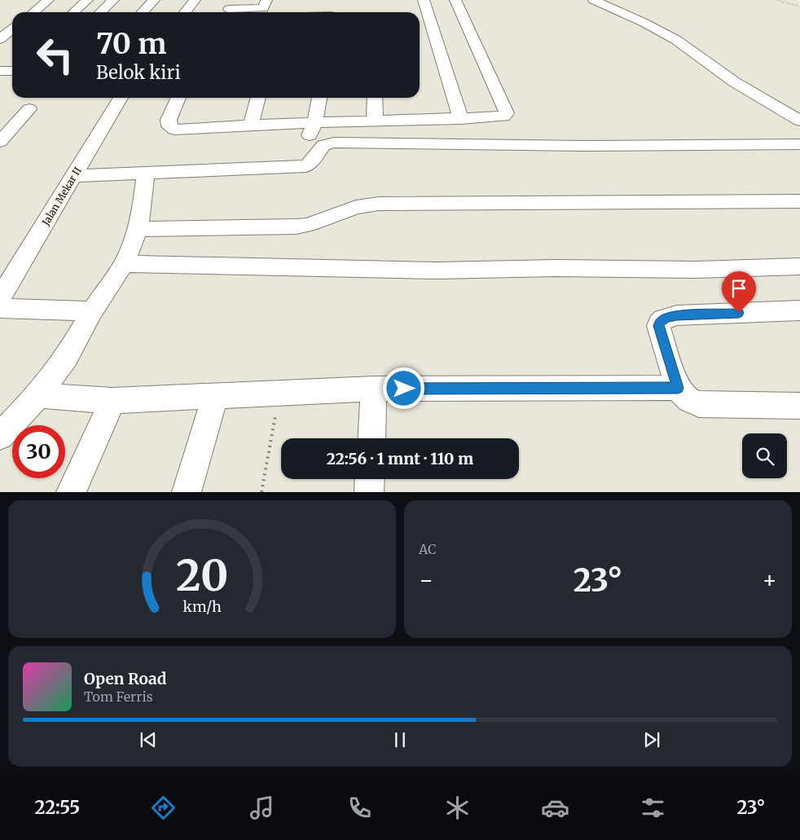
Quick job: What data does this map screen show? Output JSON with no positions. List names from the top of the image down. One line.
{"streets":{"street":["Jalan Mekar II"]},"page":{"turn":["70 m","Belok kiri"],"limit":"30","trip":"22:56 · 1 mnt · 110 m","tile":"AC","heat":["−","23°","+"],"song":["Open Road","Tom Ferris"],"tabs":["22:55","23°"],"gauge":["20","km/h"]}}
